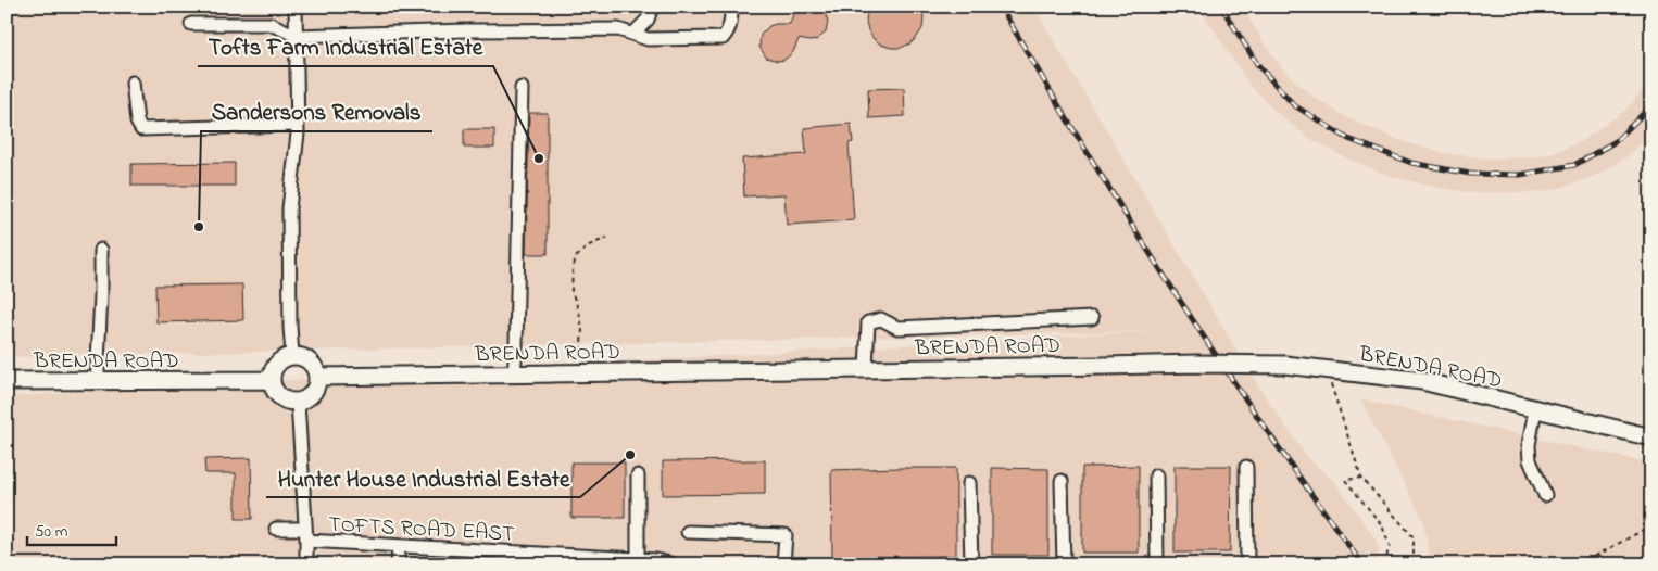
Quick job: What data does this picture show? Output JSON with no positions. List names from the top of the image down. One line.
{"streets":{"main road":["BRENDA ROAD"],"street":["TOFTS ROAD EAST"]},"crossings":[["BRENDA ROAD","TOFTS ROAD EAST"]],"places":["Tofts Farm Industrial Estate","Sandersons Removals","Hunter House Industrial Estate"],"scale_bar":"50 m"}
